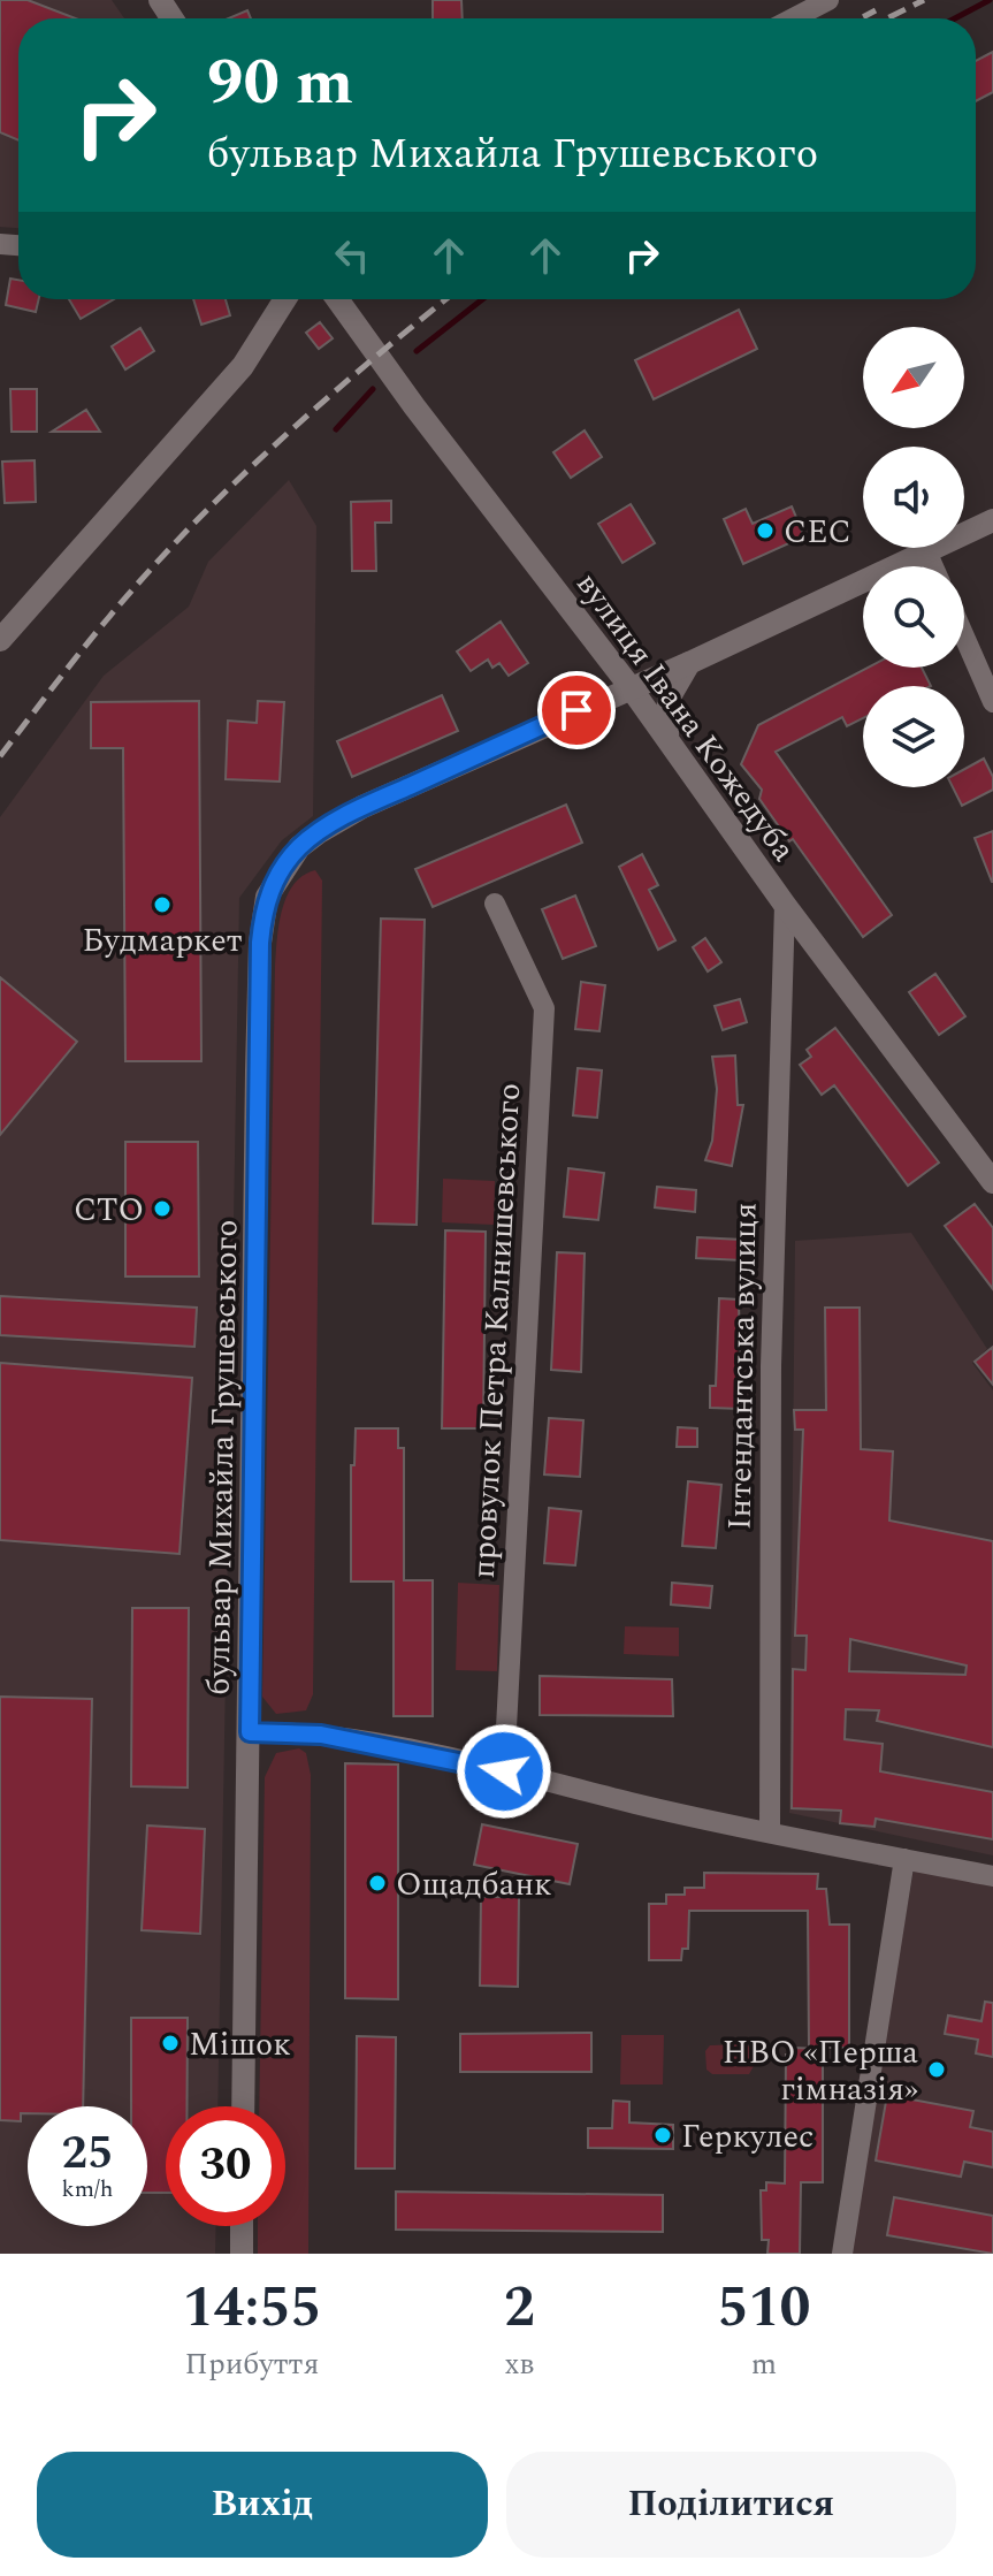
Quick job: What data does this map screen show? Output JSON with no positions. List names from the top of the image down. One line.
{"streets":{"main road":["вулиця Івана Кожедуба","бульвар Михайла Грушевського"],"street":["провулок Петра Калнишевського","Інтендантська вулиця"]},"crossings":[["вулиця Івана Кожедуба","Інтендантська вулиця"],["вулиця Івана Кожедуба","бульвар Михайла Грушевського"]],"places":["СЕС","Будмаркет","СТО","Ощадбанк","Мішок","НВО «Перша гімназія»","Геркулес"],"north":"bottom left","page":{"turn":["90 m","бульвар Михайла Грушевського"],"speed":"25 km/h","limit":"30","eta":["14:55","Прибуття","2","хв","510","m"],"buttons":["Вихід","Поділитися"]}}
